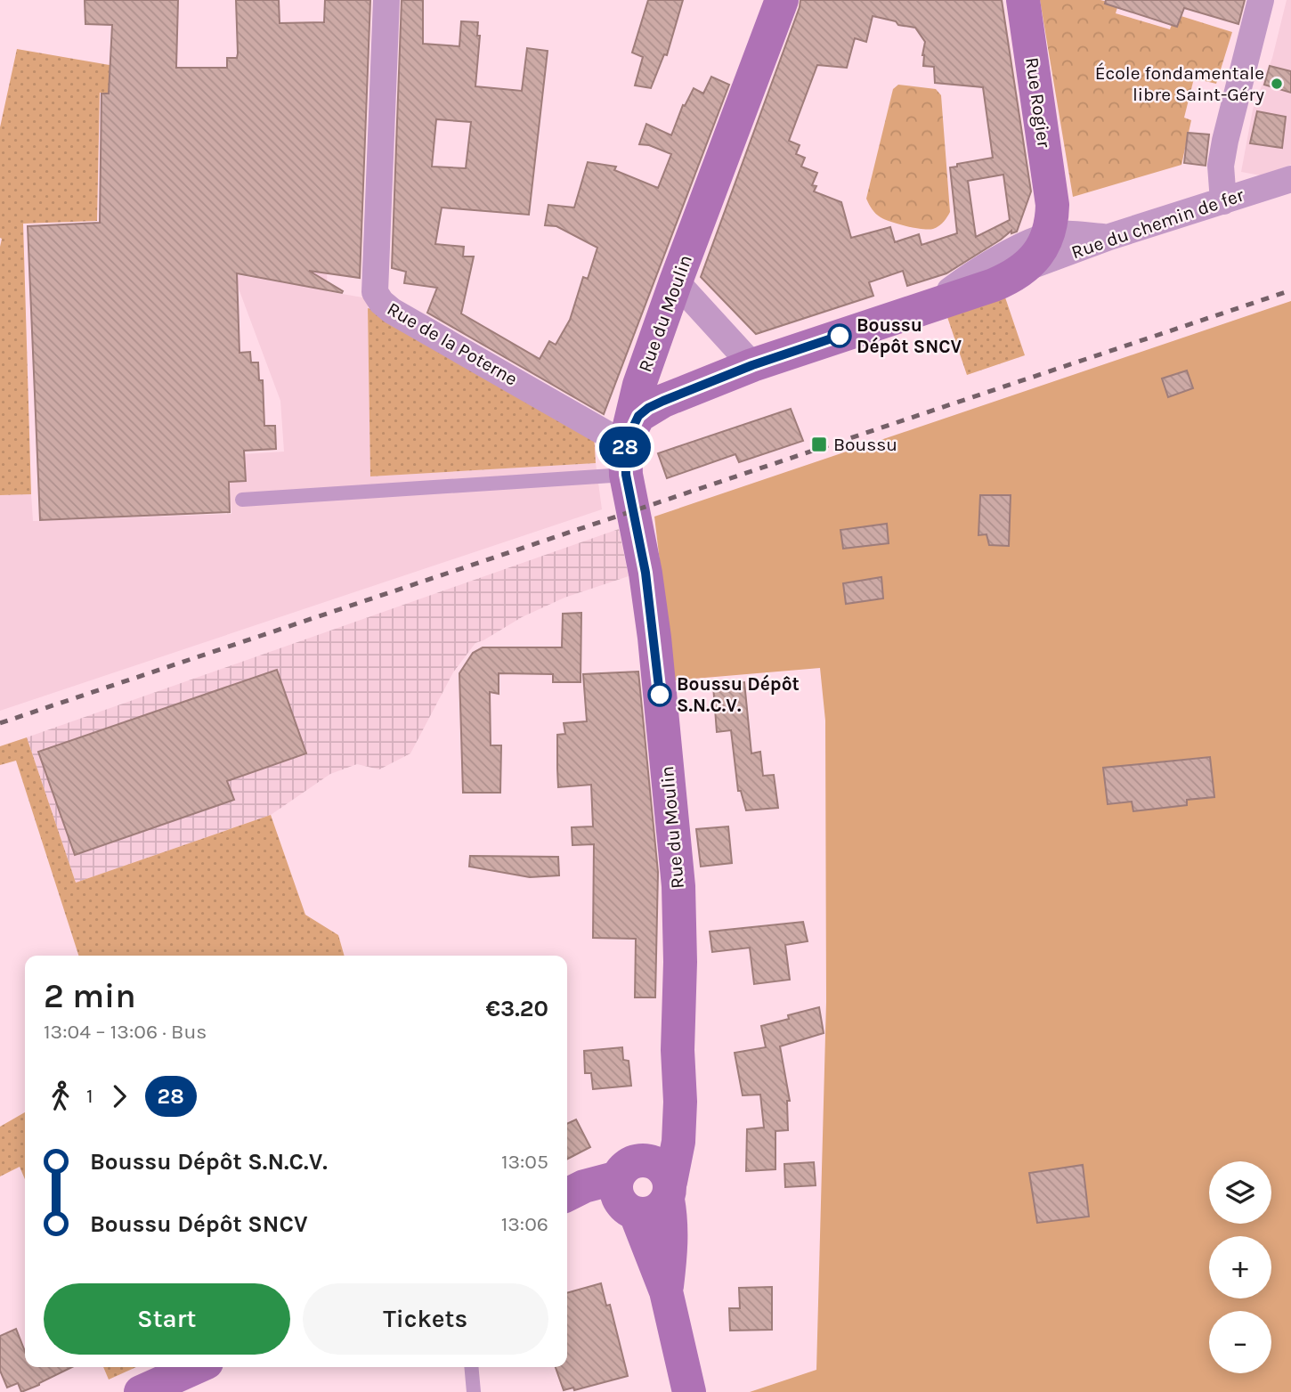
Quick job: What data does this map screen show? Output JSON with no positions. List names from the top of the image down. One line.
{"streets":{"street":["Rue Rogier","Rue du chemin de fer","Rue du Moulin","Rue de la Poterne"]},"crossings":[["Rue du Moulin","Rue de la Poterne"]],"places":{"other":["École fondamentale libre Saint-Géry","Boussu Dépôt SNCV","Boussu Dépôt S.N.C.V."],"transit":["Boussu"]},"lines":["bus line 28"],"page":{"on_map":"28","heading":["2 min","13:04 – 13:06 · Bus","€3.20"],"legs":["1","28"],"list":[{"name":"Boussu Dépôt S.N.C.V.","value":"13:05"},{"name":"Boussu Dépôt SNCV","value":"13:06"}],"map_buttons":["+","−"],"buttons":["Start","Tickets"]}}
